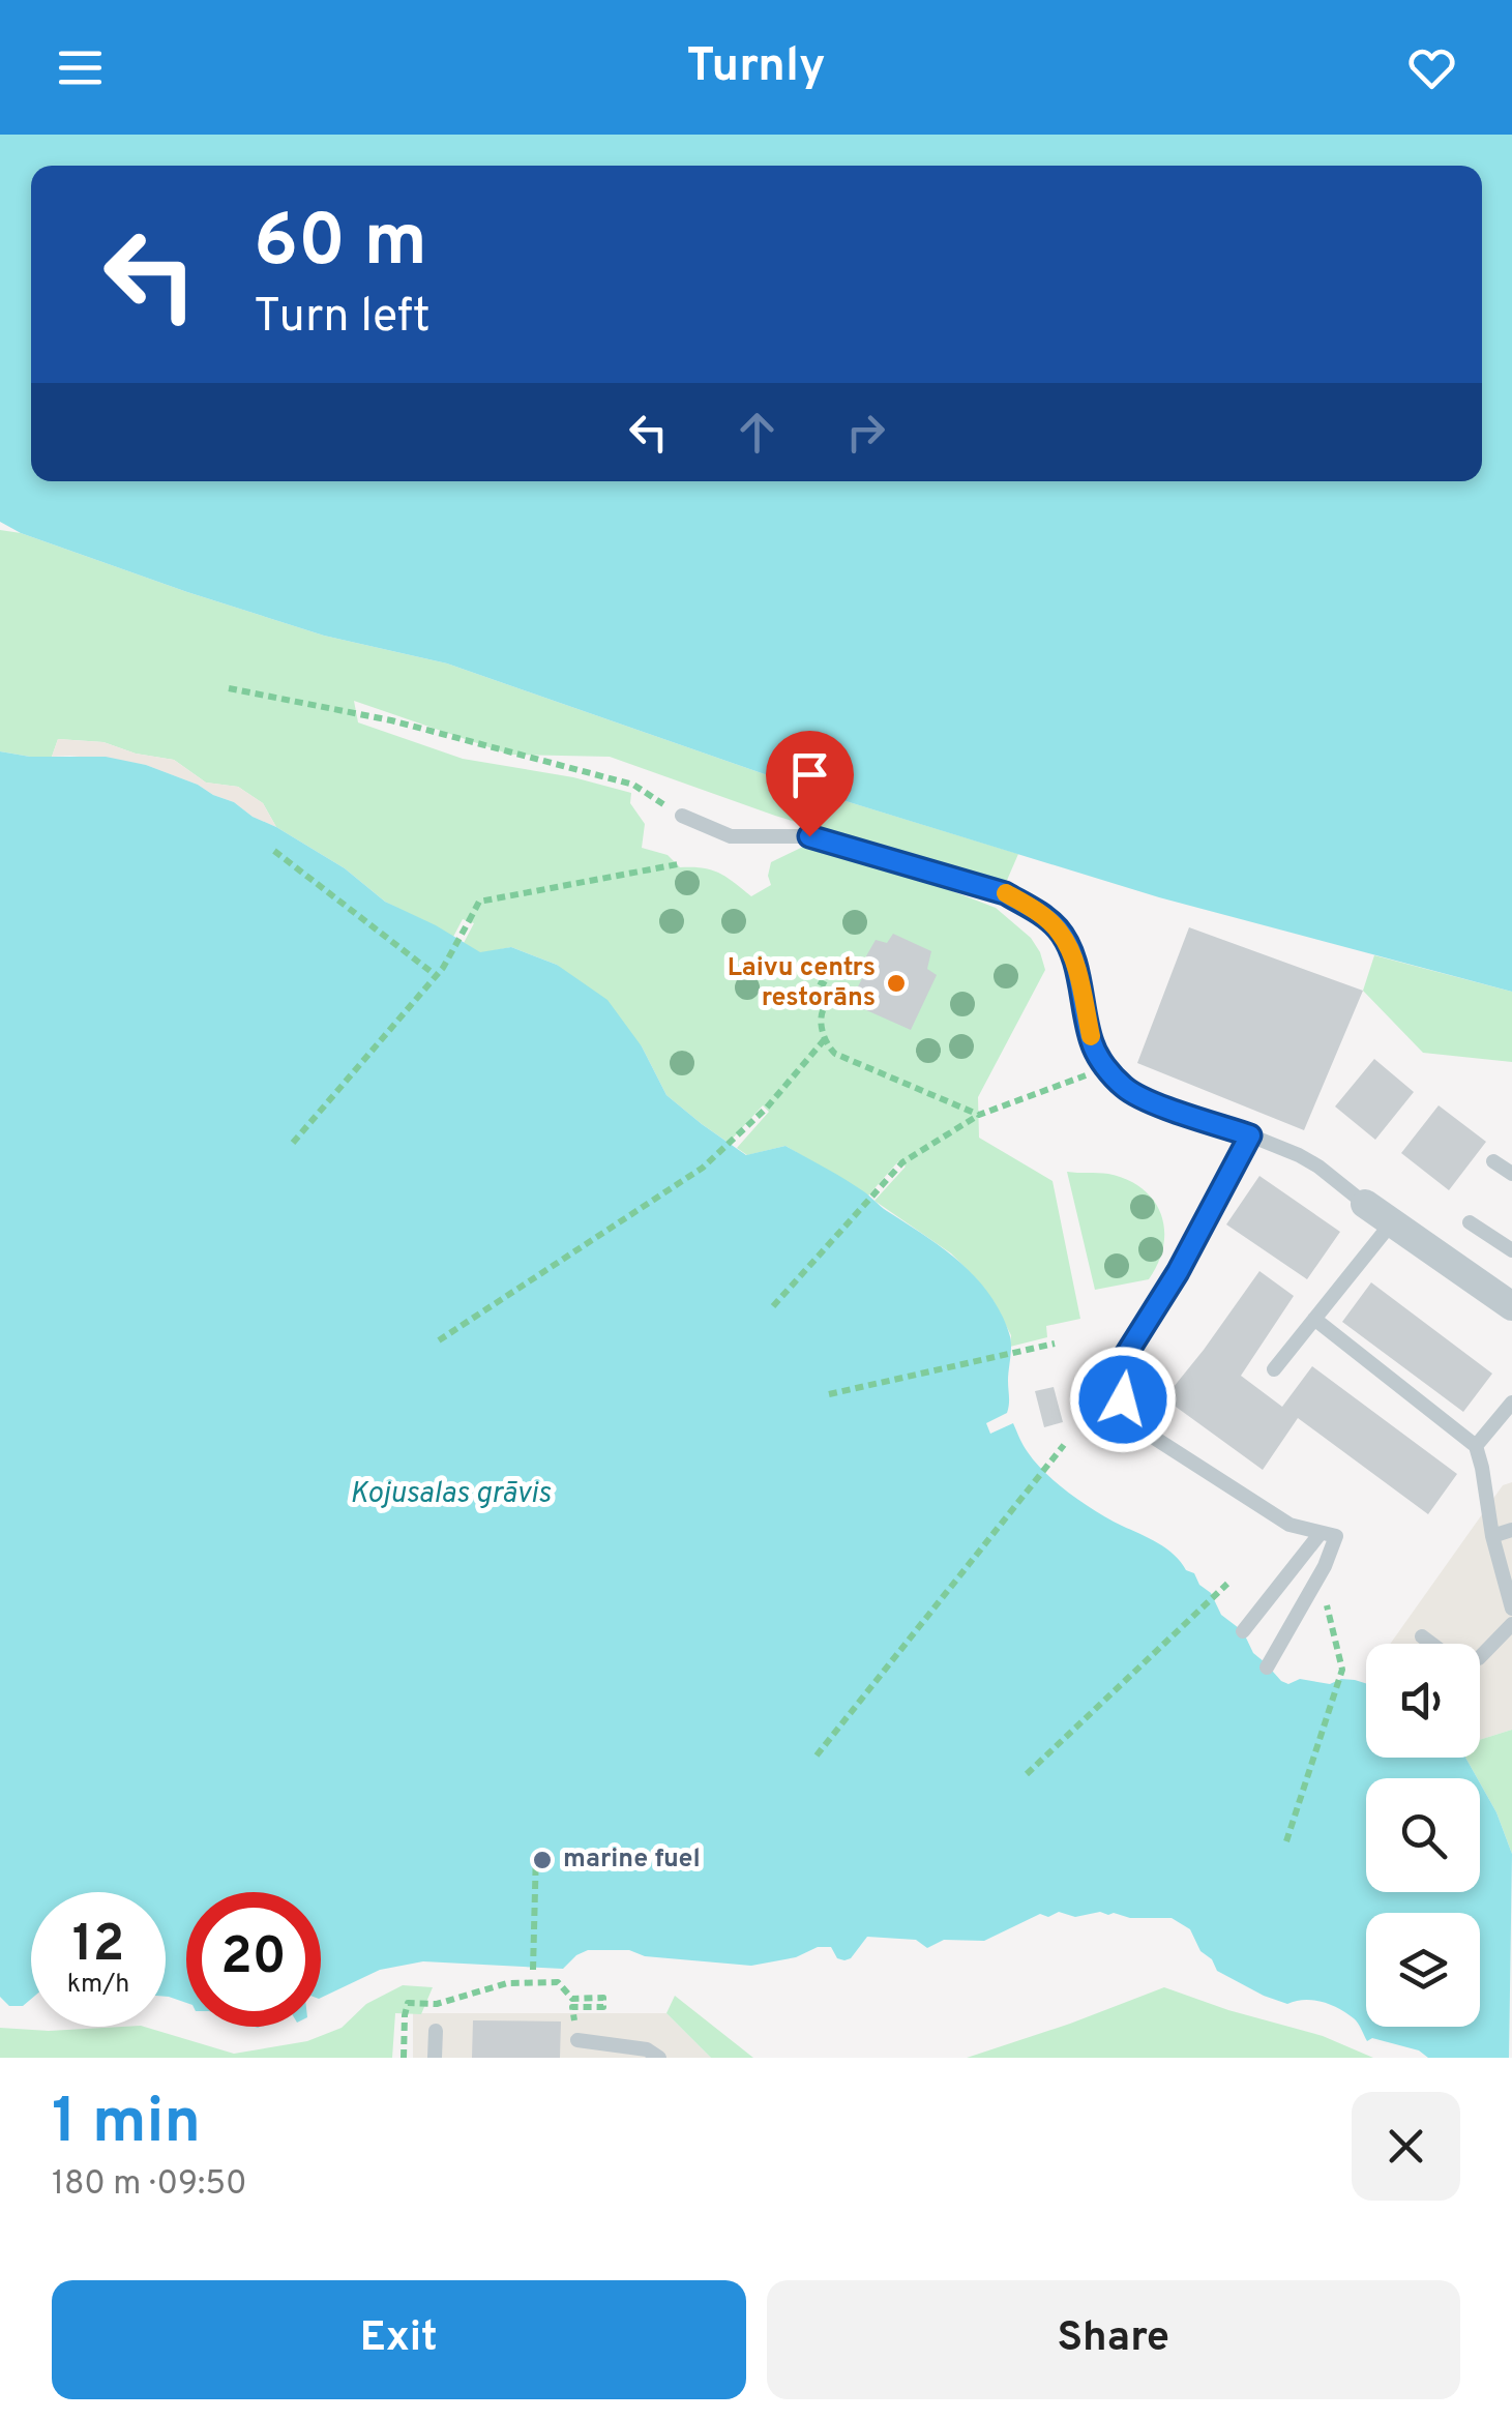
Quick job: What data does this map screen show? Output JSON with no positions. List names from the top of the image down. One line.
{"water":["Kojusalas grāvis"],"places":["Laivu centrs restorāns","marine fuel"],"page":{"header":"Turnly","turn":["60 m","Turn left"],"speed":"12 km/h","limit":"20","heading":["1 min","180 m · 09:50"],"buttons":["Exit","Share"]}}
